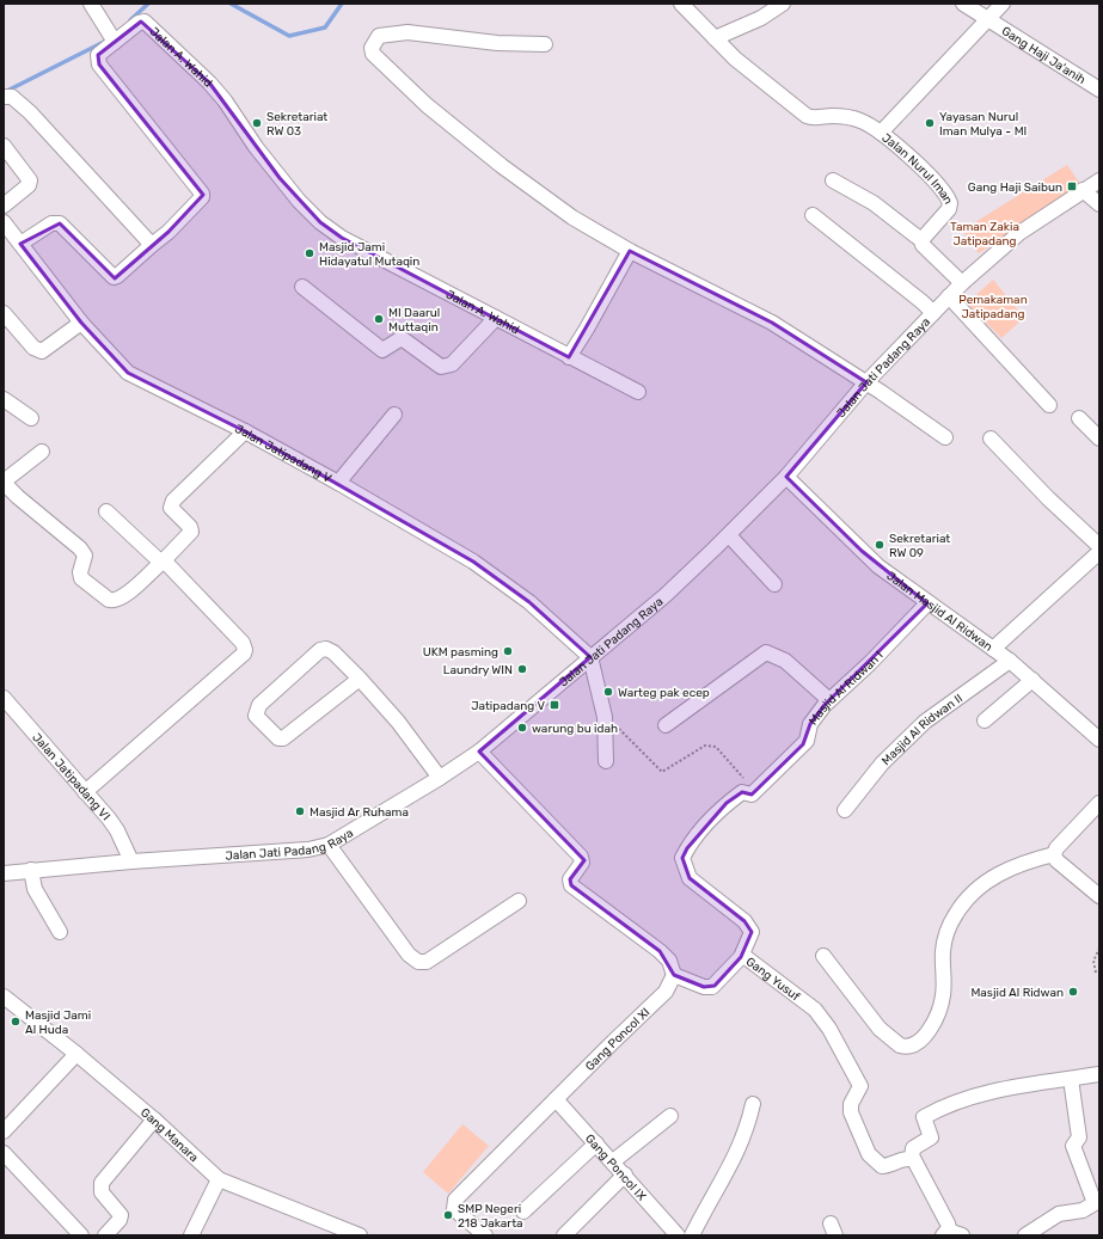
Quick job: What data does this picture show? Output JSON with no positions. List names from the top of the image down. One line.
{"streets":{"street":["Gang Haji Ja'anih","Jalan A. Wahid","Jalan Nurul Iman","Jalan Jati Padang Raya","Jalan Jatipadang V","Jalan Masjid Al Ridwan","Masjid Al Ridwan I","Masjid Al Ridwan II","Jalan Jatipadang VI","Gang Yusuf","Gang Poncol XI","Gang Manara","Gang Poncol IX"]},"crossings":[["Jalan Jati Padang Raya","Jalan Jatipadang V"],["Jalan Jati Padang Raya","Jalan Masjid Al Ridwan"],["Jalan Jati Padang Raya","Jalan Jatipadang VI"],["Jalan Masjid Al Ridwan","Masjid Al Ridwan I"],["Jalan Masjid Al Ridwan","Masjid Al Ridwan II"],["Masjid Al Ridwan I","Gang Yusuf"],["Gang Yusuf","Gang Poncol XI"],["Gang Poncol XI","Gang Poncol IX"]],"parks":["Taman Zakia Jatipadang","Pemakaman Jatipadang"],"places":{"other":["Sekretariat RW 03","Yayasan Nurul Iman Mulya - MI","Masjid Jami Hidayatul Mutaqin","MI Daarul Muttaqin","Sekretariat RW 09","UKM pasming","Laundry WIN","Warteg pak ecep","warung bu idah","Masjid Ar Ruhama","Masjid Al Ridwan","Masjid Jami Al Huda","SMP Negeri 218 Jakarta"],"transit":["Gang Haji Saibun","Jatipadang V"]}}
